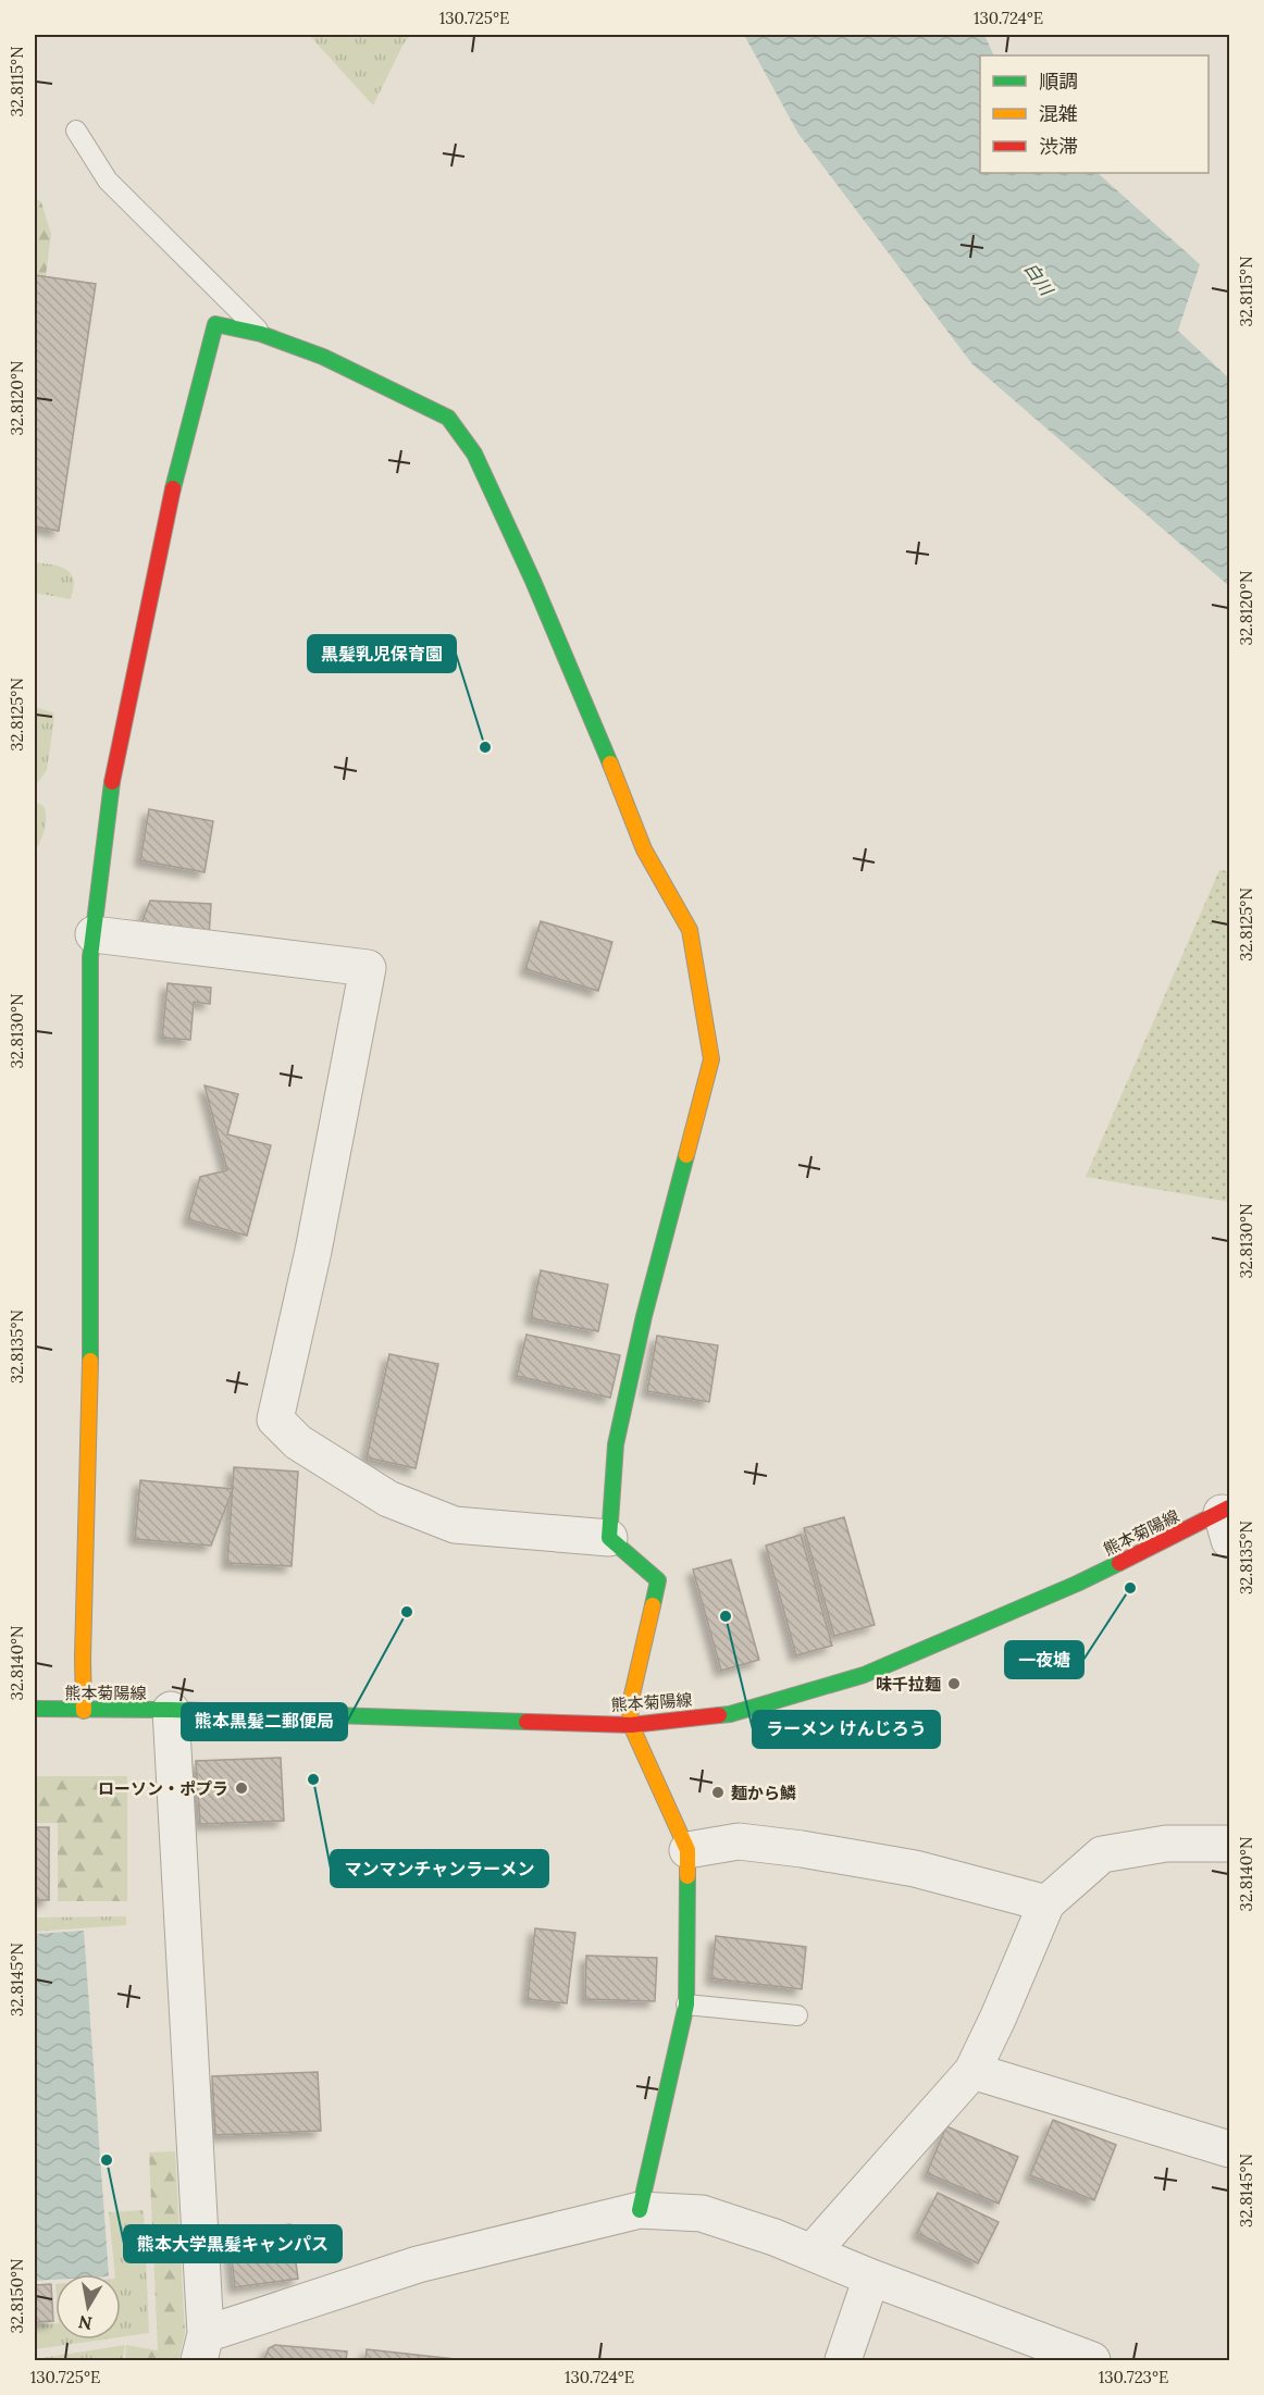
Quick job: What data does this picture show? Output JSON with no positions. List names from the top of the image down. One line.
{"streets":{"street":["熊本菊陽線"]},"water":["白川"],"places":["黒髪乳児保育園","一夜塘","熊本黒髪二郵便局","ラーメン けんじろう","味千拉麺","マンマンチャンラーメン","ローソン・ポプラ","麺から鱗","熊本大学黒髪キャンパス"],"legend":["順調","混雑","渋滞"],"north":"bottom","coordinates":["130.725°E","130.724°E","32.8115°N","32.8120°N","32.8125°N","32.8130°N","32.8135°N","32.8140°N","32.8145°N","32.8150°N","130.723°E"]}
